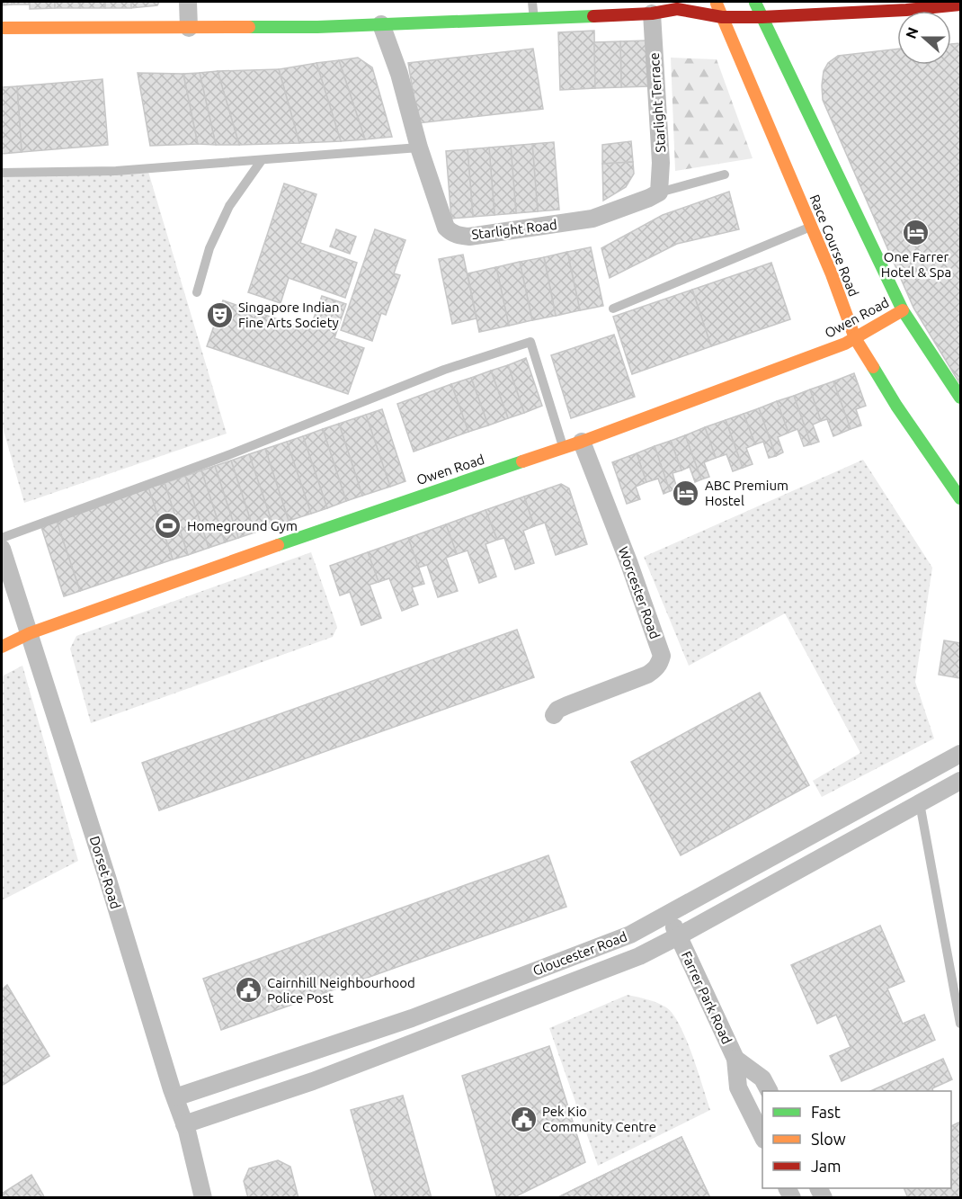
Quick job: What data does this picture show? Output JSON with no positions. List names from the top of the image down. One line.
{"streets":{"street":["Starlight Terrace","Starlight Road","Race Course Road","Owen Road","Worcester Road","Dorset Road","Gloucester Road","Farrer Park Road"]},"crossings":[["Starlight Terrace","Starlight Road"],["Race Course Road","Owen Road"],["Owen Road","Worcester Road"],["Owen Road","Dorset Road"],["Dorset Road","Gloucester Road"],["Gloucester Road","Farrer Park Road"]],"places":{"hotel":["One Farrer Hotel & Spa","ABC Premium Hostel"],"theatre":["Singapore Indian Fine Arts Society"],"sports":["Homeground Gym"],"public building":["Cairnhill Neighbourhood Police Post","Pek Kio Community Centre"]},"legend":["Fast","Slow","Jam"],"north":"left"}
